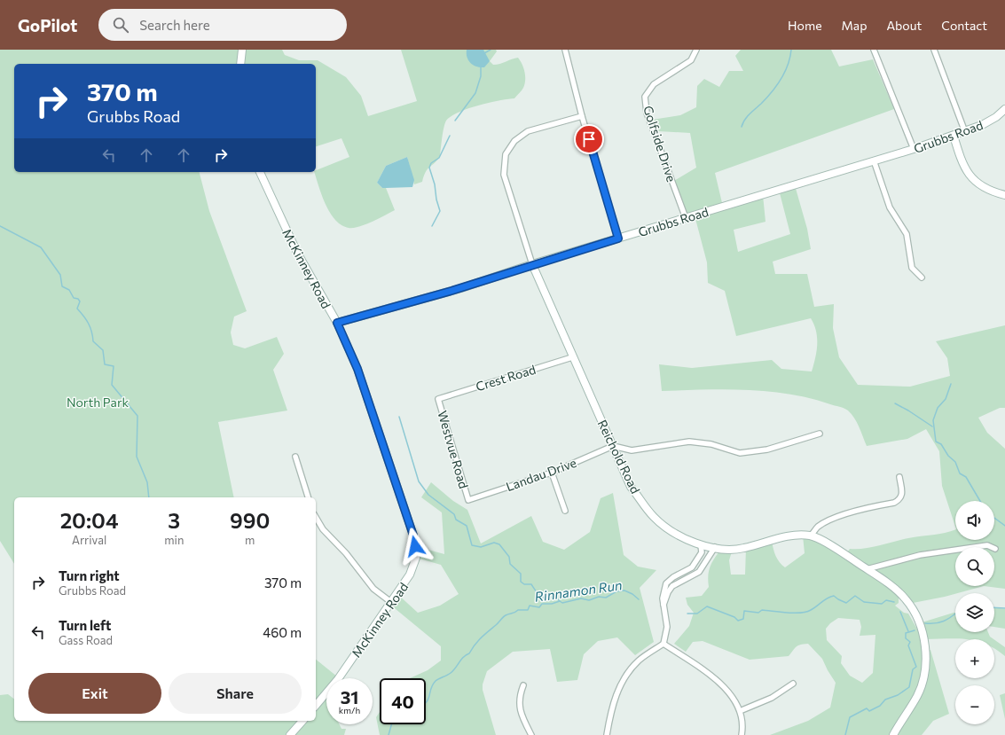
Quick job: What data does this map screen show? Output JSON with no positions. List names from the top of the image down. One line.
{"streets":{"street":["Grubbs Road","Golfside Drive","McKinney Road","Crest Road","Westvue Road","Reichold Road","Landau Drive"]},"crossings":[["Grubbs Road","Golfside Drive"],["Grubbs Road","McKinney Road"],["Grubbs Road","Reichold Road"],["Crest Road","Westvue Road"],["Crest Road","Reichold Road"],["Westvue Road","Landau Drive"],["Reichold Road","Landau Drive"]],"water":["Rinnamon Run"],"parks":["North Park"],"page":{"header":"GoPilot","search":"Search here","nav":["Home","Map","About","Contact"],"turn":["370 m","Grubbs Road"],"eta":["20:04","Arrival","3","min","990","m"],"map_buttons":["+","−"],"list":[{"name":"Turn right","note":"Grubbs Road","value":"370 m"},{"name":"Turn left","note":"Gass Road","value":"460 m"}],"buttons":["Exit","Share"],"speed":"31 km/h","limit":"40"}}
